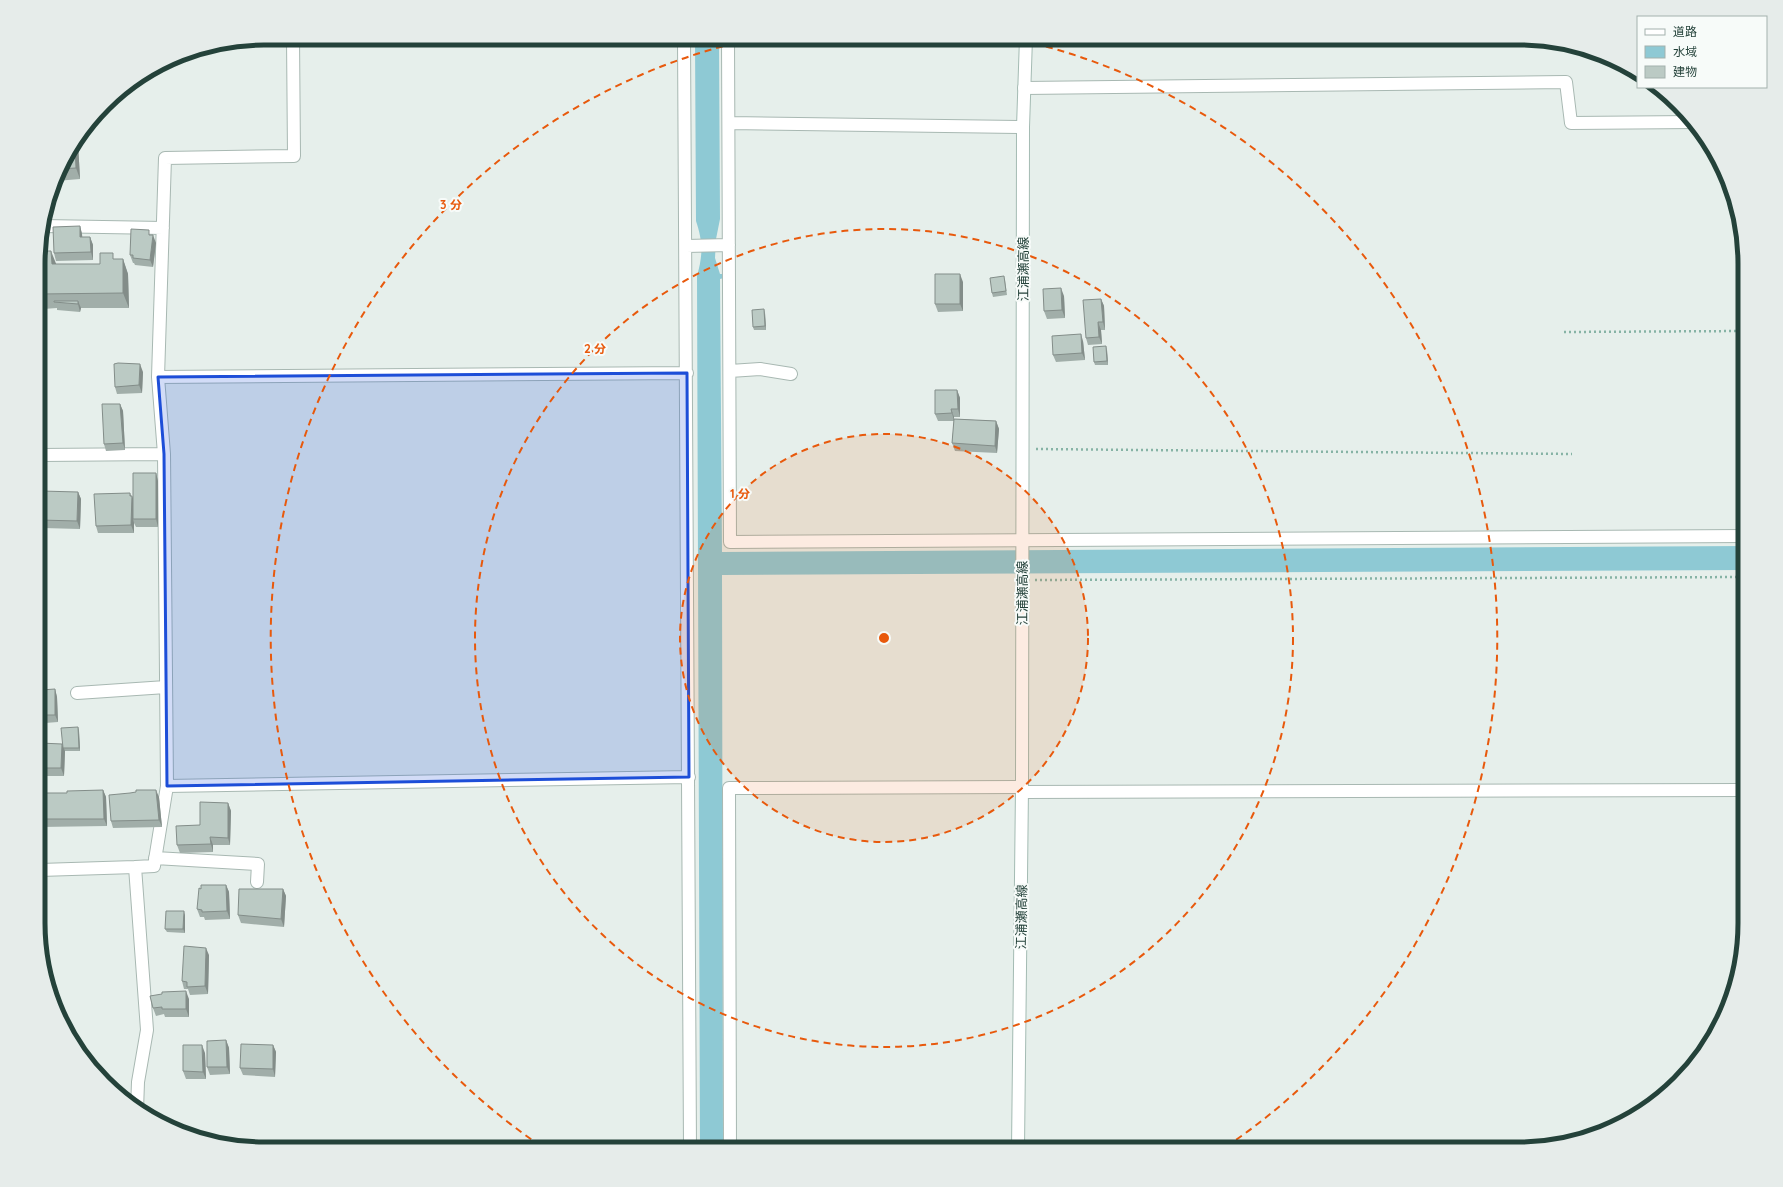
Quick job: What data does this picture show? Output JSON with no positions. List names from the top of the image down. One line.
{"streets":{"street":["江浦瀬高線"]},"legend":["道路","水域","建物"],"rings":["3 分","2 分","1 分"]}
